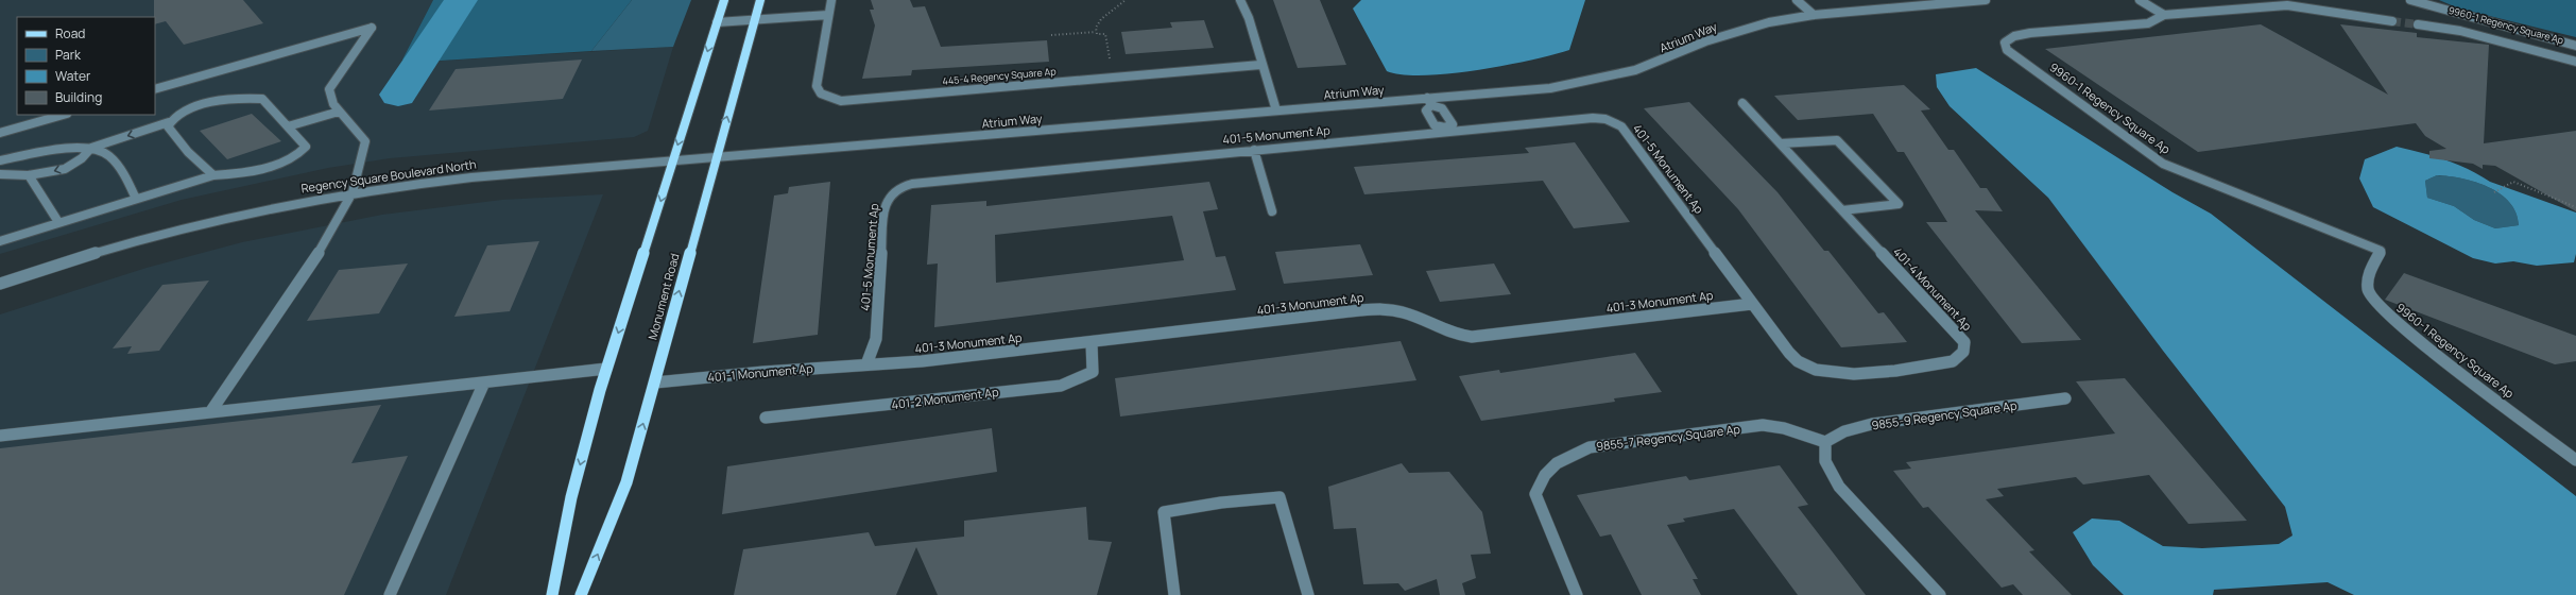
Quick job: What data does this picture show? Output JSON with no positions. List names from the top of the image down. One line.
{"streets":{"main road":["Monument Road"],"street":["9960-1 Regency Square Ap","Atrium Way","445-4 Regency Square Ap","401-5 Monument Ap","Regency Square Boulevard North","401-4 Monument Ap","401-3 Monument Ap","401-1 Monument Ap","401-2 Monument Ap","9855-9 Regency Square Ap","9855-7 Regency Square Ap"]},"crossings":[["Atrium Way","Regency Square Boulevard North"],["Atrium Way","Monument Road"],["401-5 Monument Ap","401-4 Monument Ap"],["401-5 Monument Ap","401-3 Monument Ap"],["401-5 Monument Ap","401-1 Monument Ap"],["Regency Square Boulevard North","Monument Road"],["401-4 Monument Ap","401-3 Monument Ap"],["Monument Road","401-1 Monument Ap"],["401-3 Monument Ap","401-1 Monument Ap"],["401-3 Monument Ap","401-2 Monument Ap"],["9855-9 Regency Square Ap","9855-7 Regency Square Ap"]],"legend":["Road","Park","Water","Building"]}
